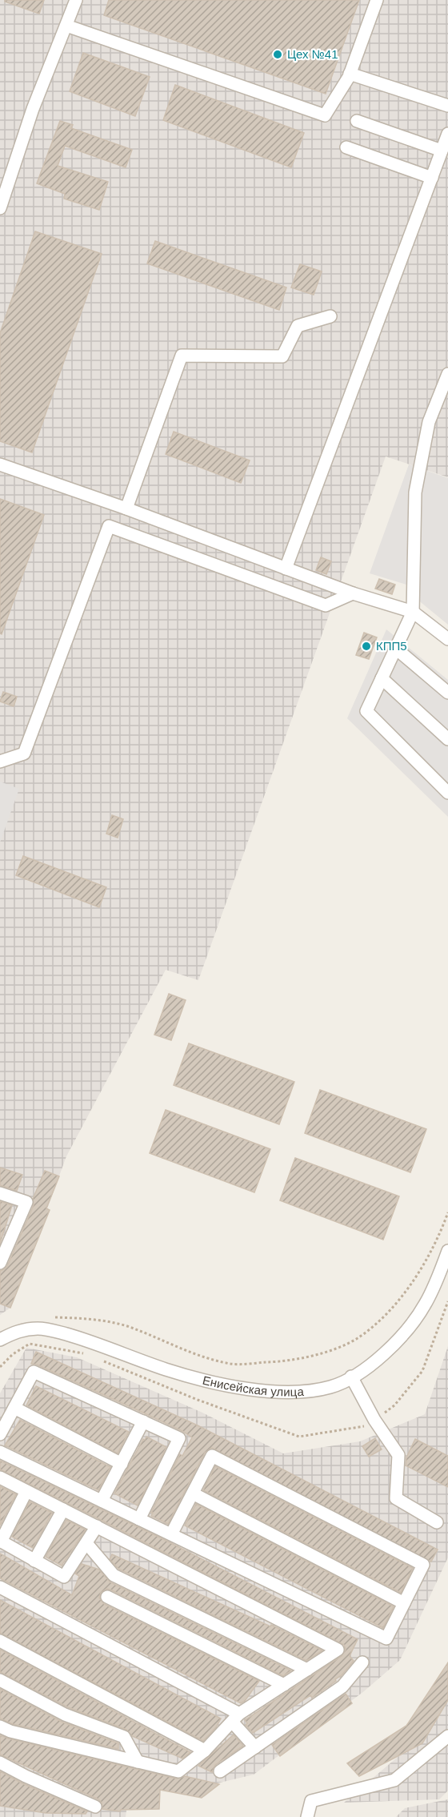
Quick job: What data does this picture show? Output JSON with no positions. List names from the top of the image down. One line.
{"streets":{"street":["Енисейская улица"]},"places":["Цех №41","КПП5"]}
